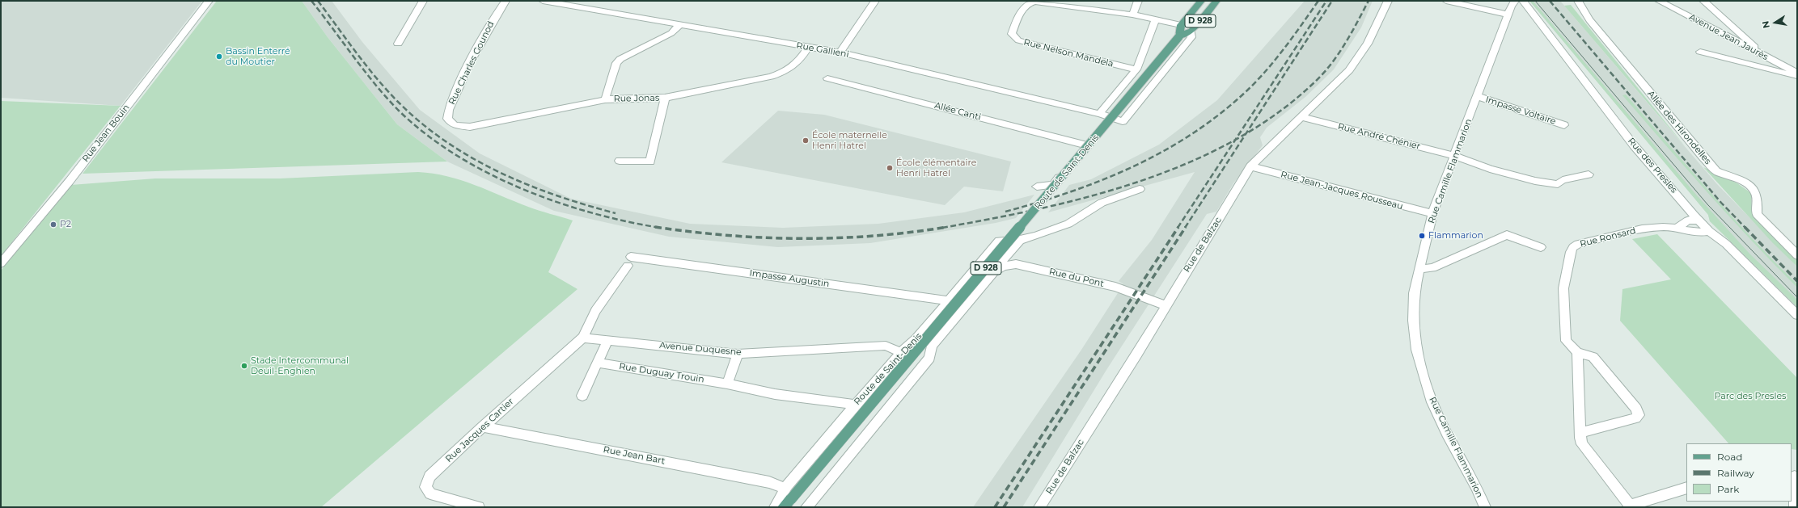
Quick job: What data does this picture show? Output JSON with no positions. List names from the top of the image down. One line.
{"streets":{"main road":["D 928","Route de Saint-Denis"],"street":["Avenue Jean Jaurès","Rue Gallieni","Rue Nelson Mandela","Rue Charles Gounod","Rue Jonas","Impasse Voltaire","Allée Canti","Allée des Hirondelles","Rue Jean Bouin","Rue André Chénier","Rue des Presles","Rue Camille Flammarion","Rue Jean-Jacques Rousseau","Rue Ronsard","Rue de Balzac","Rue du Pont","Impasse Augustin","Avenue Duquesne","Rue Duguay Trouin","Rue Jacques Cartier","Rue Jean Bart"]},"crossings":[["D 928","Route de Saint-Denis"],["Rue Gallieni","Rue Jonas"],["Rue Gallieni","Route de Saint-Denis"],["Rue Charles Gounod","Rue Jonas"],["Impasse Voltaire","Rue Camille Flammarion"],["Allée Canti","Route de Saint-Denis"],["Rue André Chénier","Rue Camille Flammarion"],["Rue André Chénier","Rue de Balzac"],["Rue des Presles","Rue Ronsard"],["Rue Camille Flammarion","Rue Jean-Jacques Rousseau"],["Route de Saint-Denis","Rue du Pont"],["Route de Saint-Denis","Impasse Augustin"],["Route de Saint-Denis","Avenue Duquesne"],["Route de Saint-Denis","Rue Duguay Trouin"],["Route de Saint-Denis","Rue Jean Bart"],["Rue Jean-Jacques Rousseau","Rue de Balzac"],["Rue de Balzac","Rue du Pont"],["Impasse Augustin","Avenue Duquesne"],["Impasse Augustin","Rue Jacques Cartier"],["Avenue Duquesne","Rue Jacques Cartier"],["Rue Jacques Cartier","Rue Jean Bart"]],"parks":["Parc des Presles"],"places":["Bassin Enterré du Moutier","École maternelle Henri Hatrel","École élémentaire Henri Hatrel","P2","Flammarion","Stade Intercommunal Deuil-Enghien"],"legend":["Road","Railway","Park"],"north":"left"}
